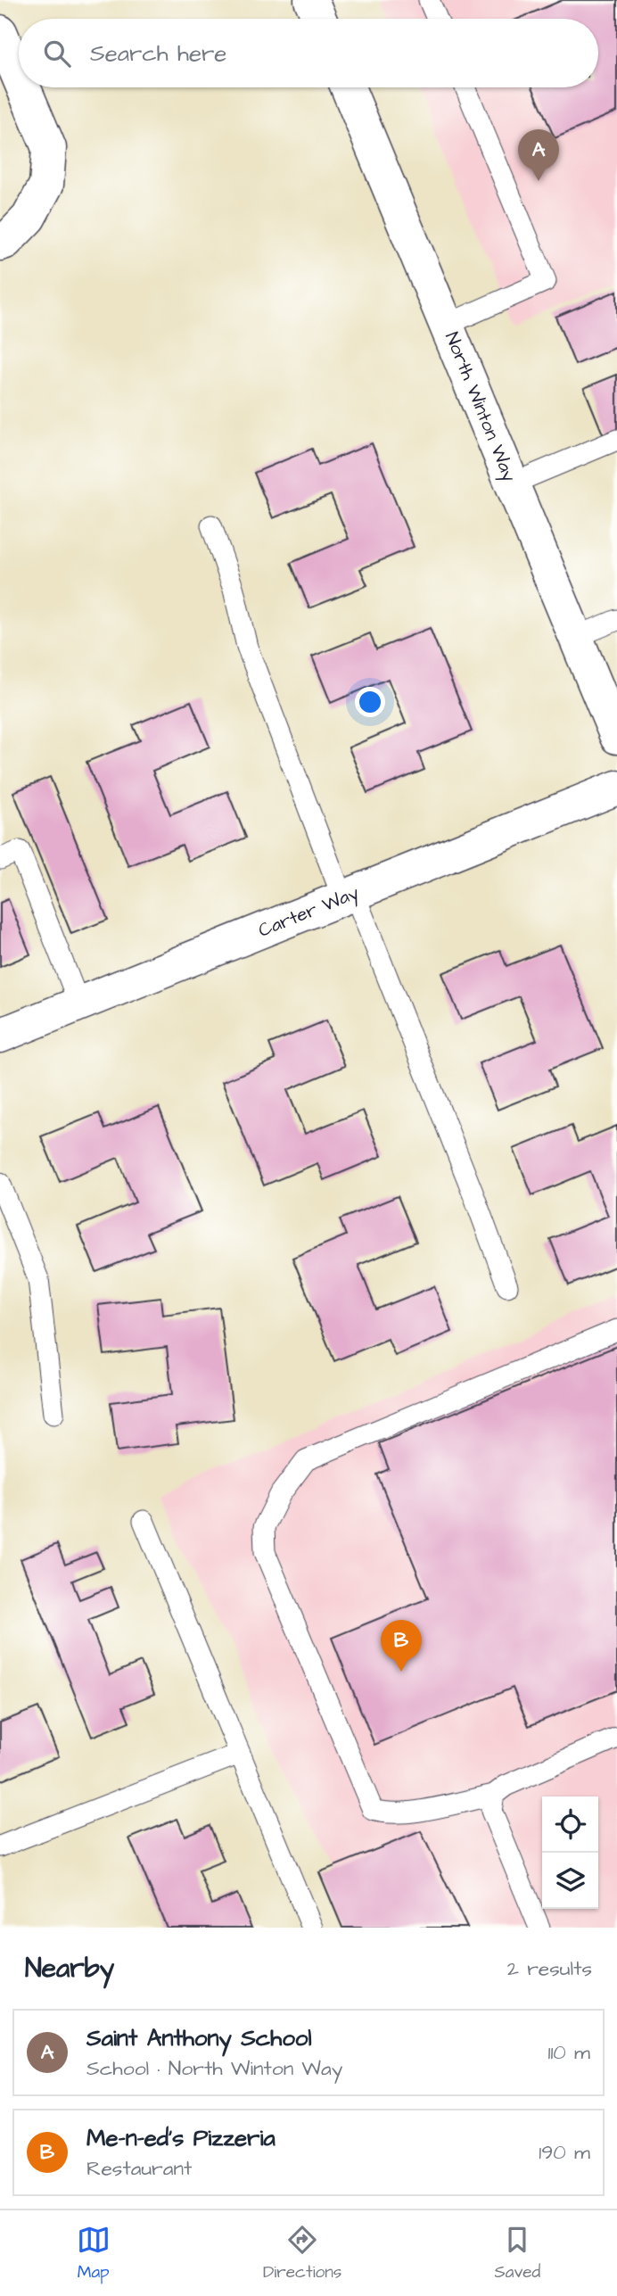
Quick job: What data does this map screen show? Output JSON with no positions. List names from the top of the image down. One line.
{"streets":{"street":["North Winton Way","Carter Way"]},"page":{"search":"Search here","pins":["A","B"],"heading":["Nearby","2 results"],"list":[{"mark":"A","name":"Saint Anthony School","note":"School · North Winton Way","value":"110 m"},{"mark":"B","name":"Me-n-ed's Pizzeria","note":"Restaurant","value":"190 m"}],"nav":["Map","Directions","Saved"]}}
